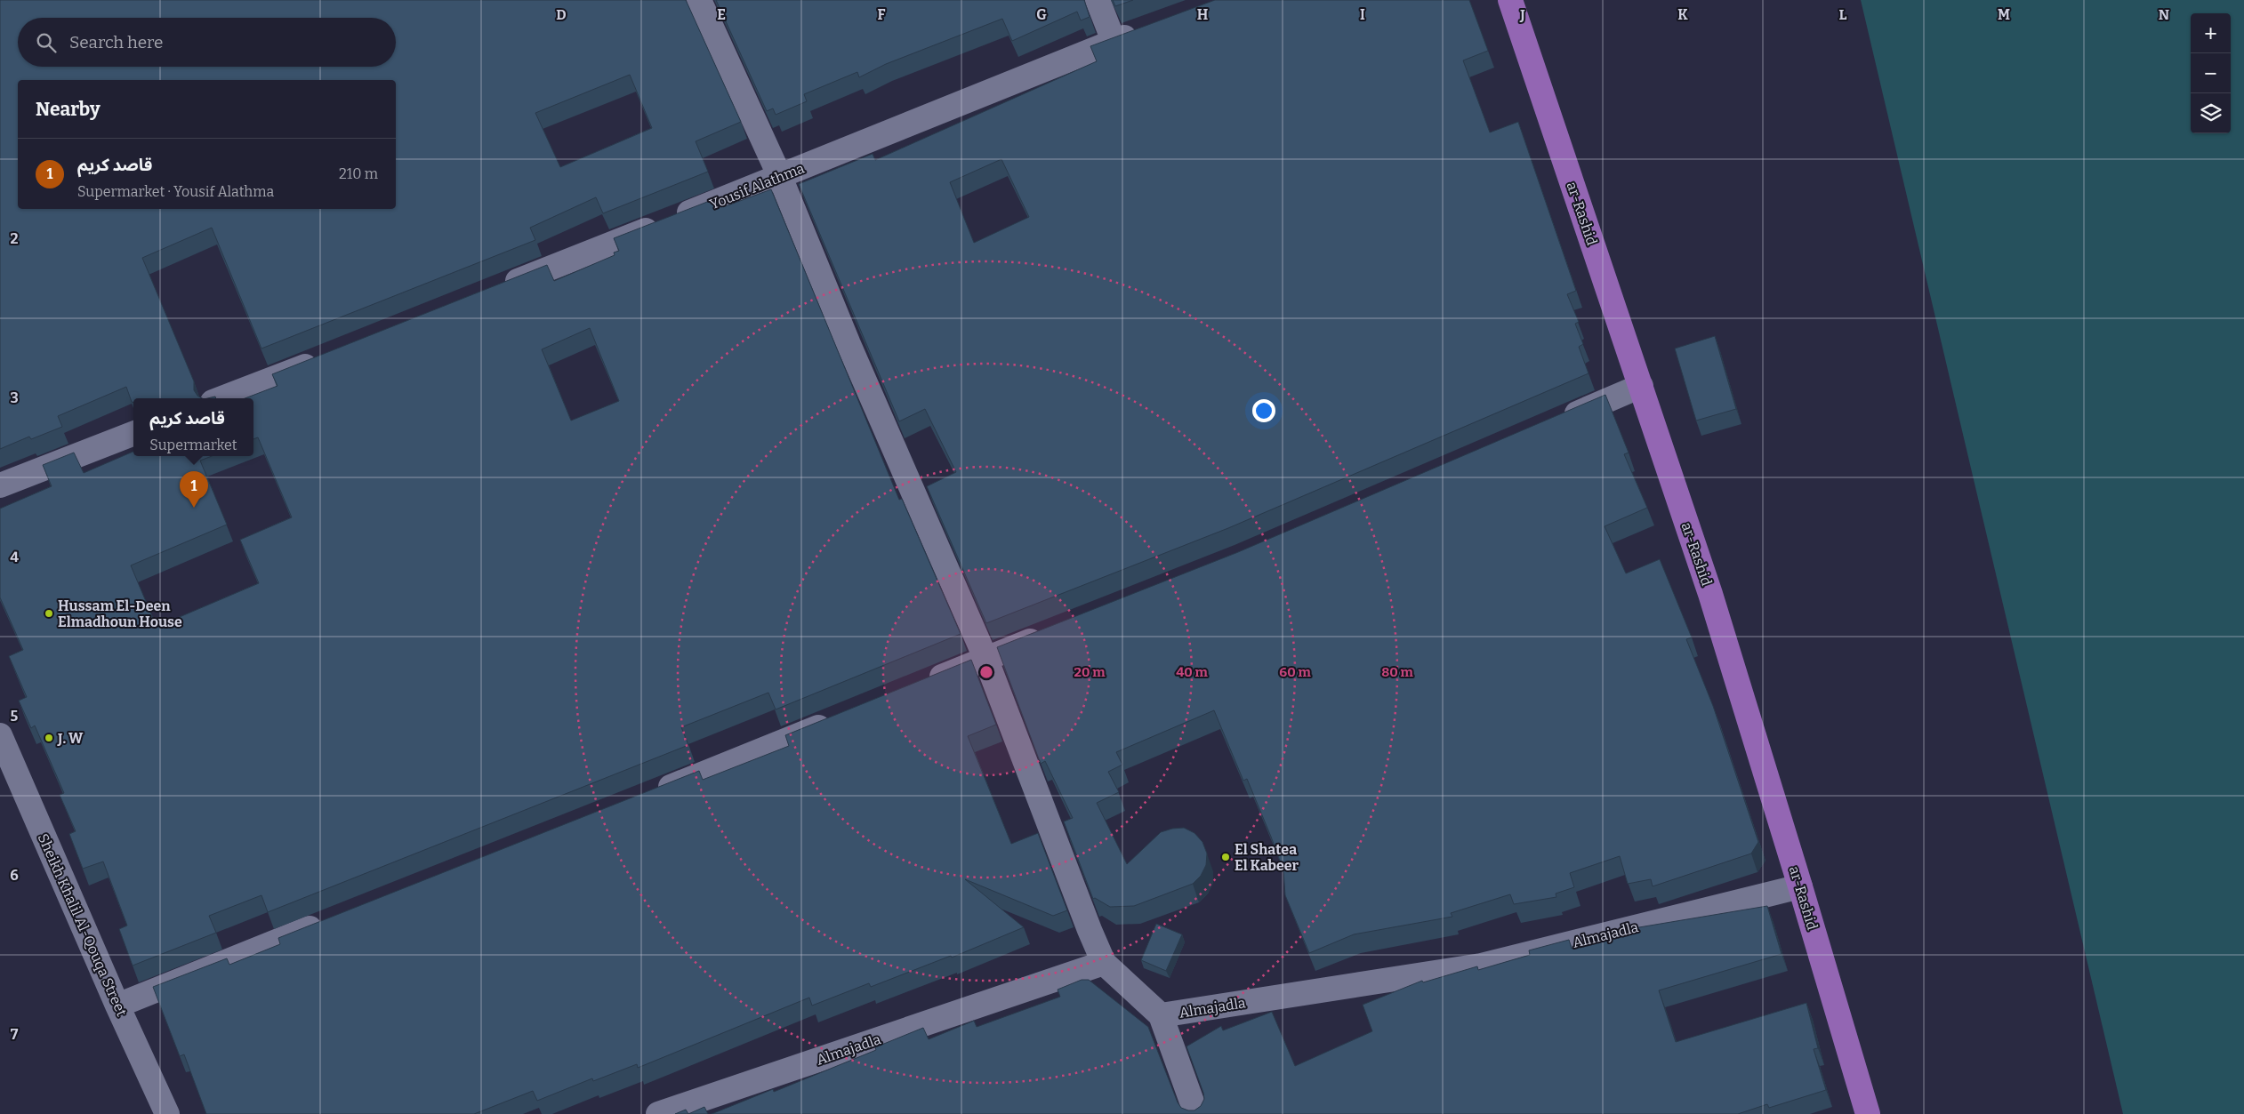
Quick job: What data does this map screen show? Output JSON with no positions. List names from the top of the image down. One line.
{"streets":{"main road":["ar-Rashid"],"street":["Yousif Alathma","Sheikh Khalil Al-Qouqa Street","Almajadla"]},"crossings":[["ar-Rashid","Almajadla"]],"places":["Hussam El-Deen Elmadhoun House","J. W","El Shatea El Kabeer"],"page":{"map_buttons":["+","−"],"search":"Search here","heading":"Nearby","list":[{"mark":"1","name":"قاصد كريم","note":"Supermarket · Yousif Alathma","value":"210 m"}],"popup":["قاصد كريم","Supermarket"],"pins":"1"},"grid":{"columns":["D","E","F","G","H","I","J","K","L","M","N"],"rows":["2","3","4","5","6","7"]},"rings":["20 m","40 m","60 m","80 m"]}
